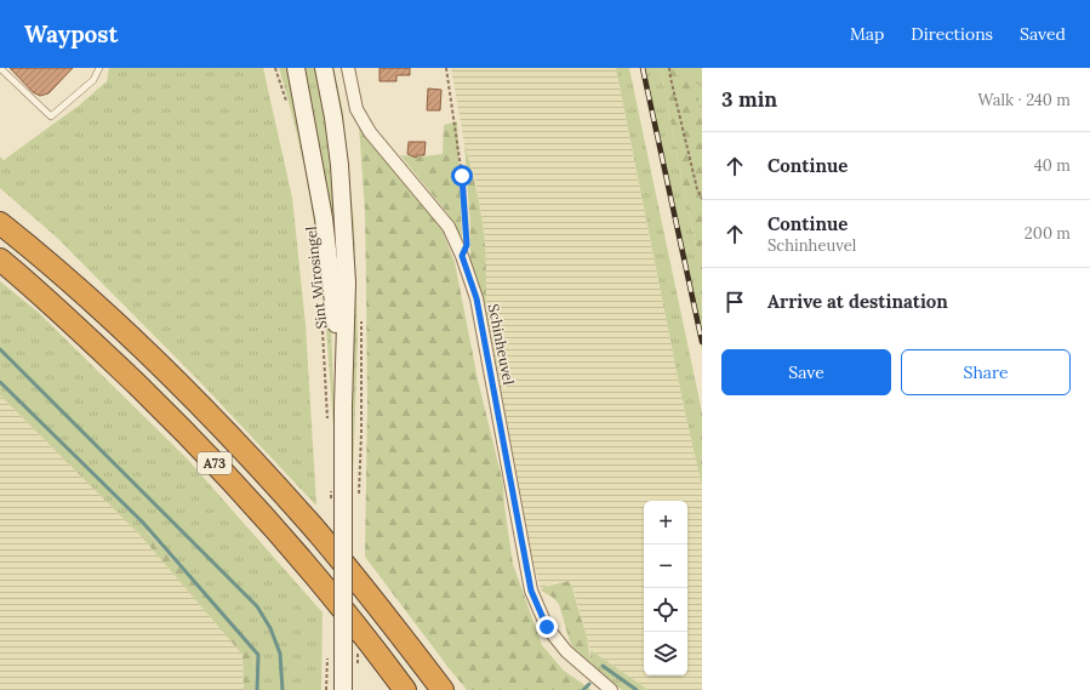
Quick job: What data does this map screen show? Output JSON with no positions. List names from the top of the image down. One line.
{"streets":{"highway":["A73"],"main road":["Sint Wirosingel"],"street":["Schinheuvel"]},"page":{"header":"Waypost","nav":["Map","Directions","Saved"],"heading":["3 min","Walk · 240 m"],"list":[["Continue","40 m"],["Continue","Schinheuvel","200 m"],"Arrive at destination"],"buttons":["Save","Share"],"map_buttons":["+","−"]}}
